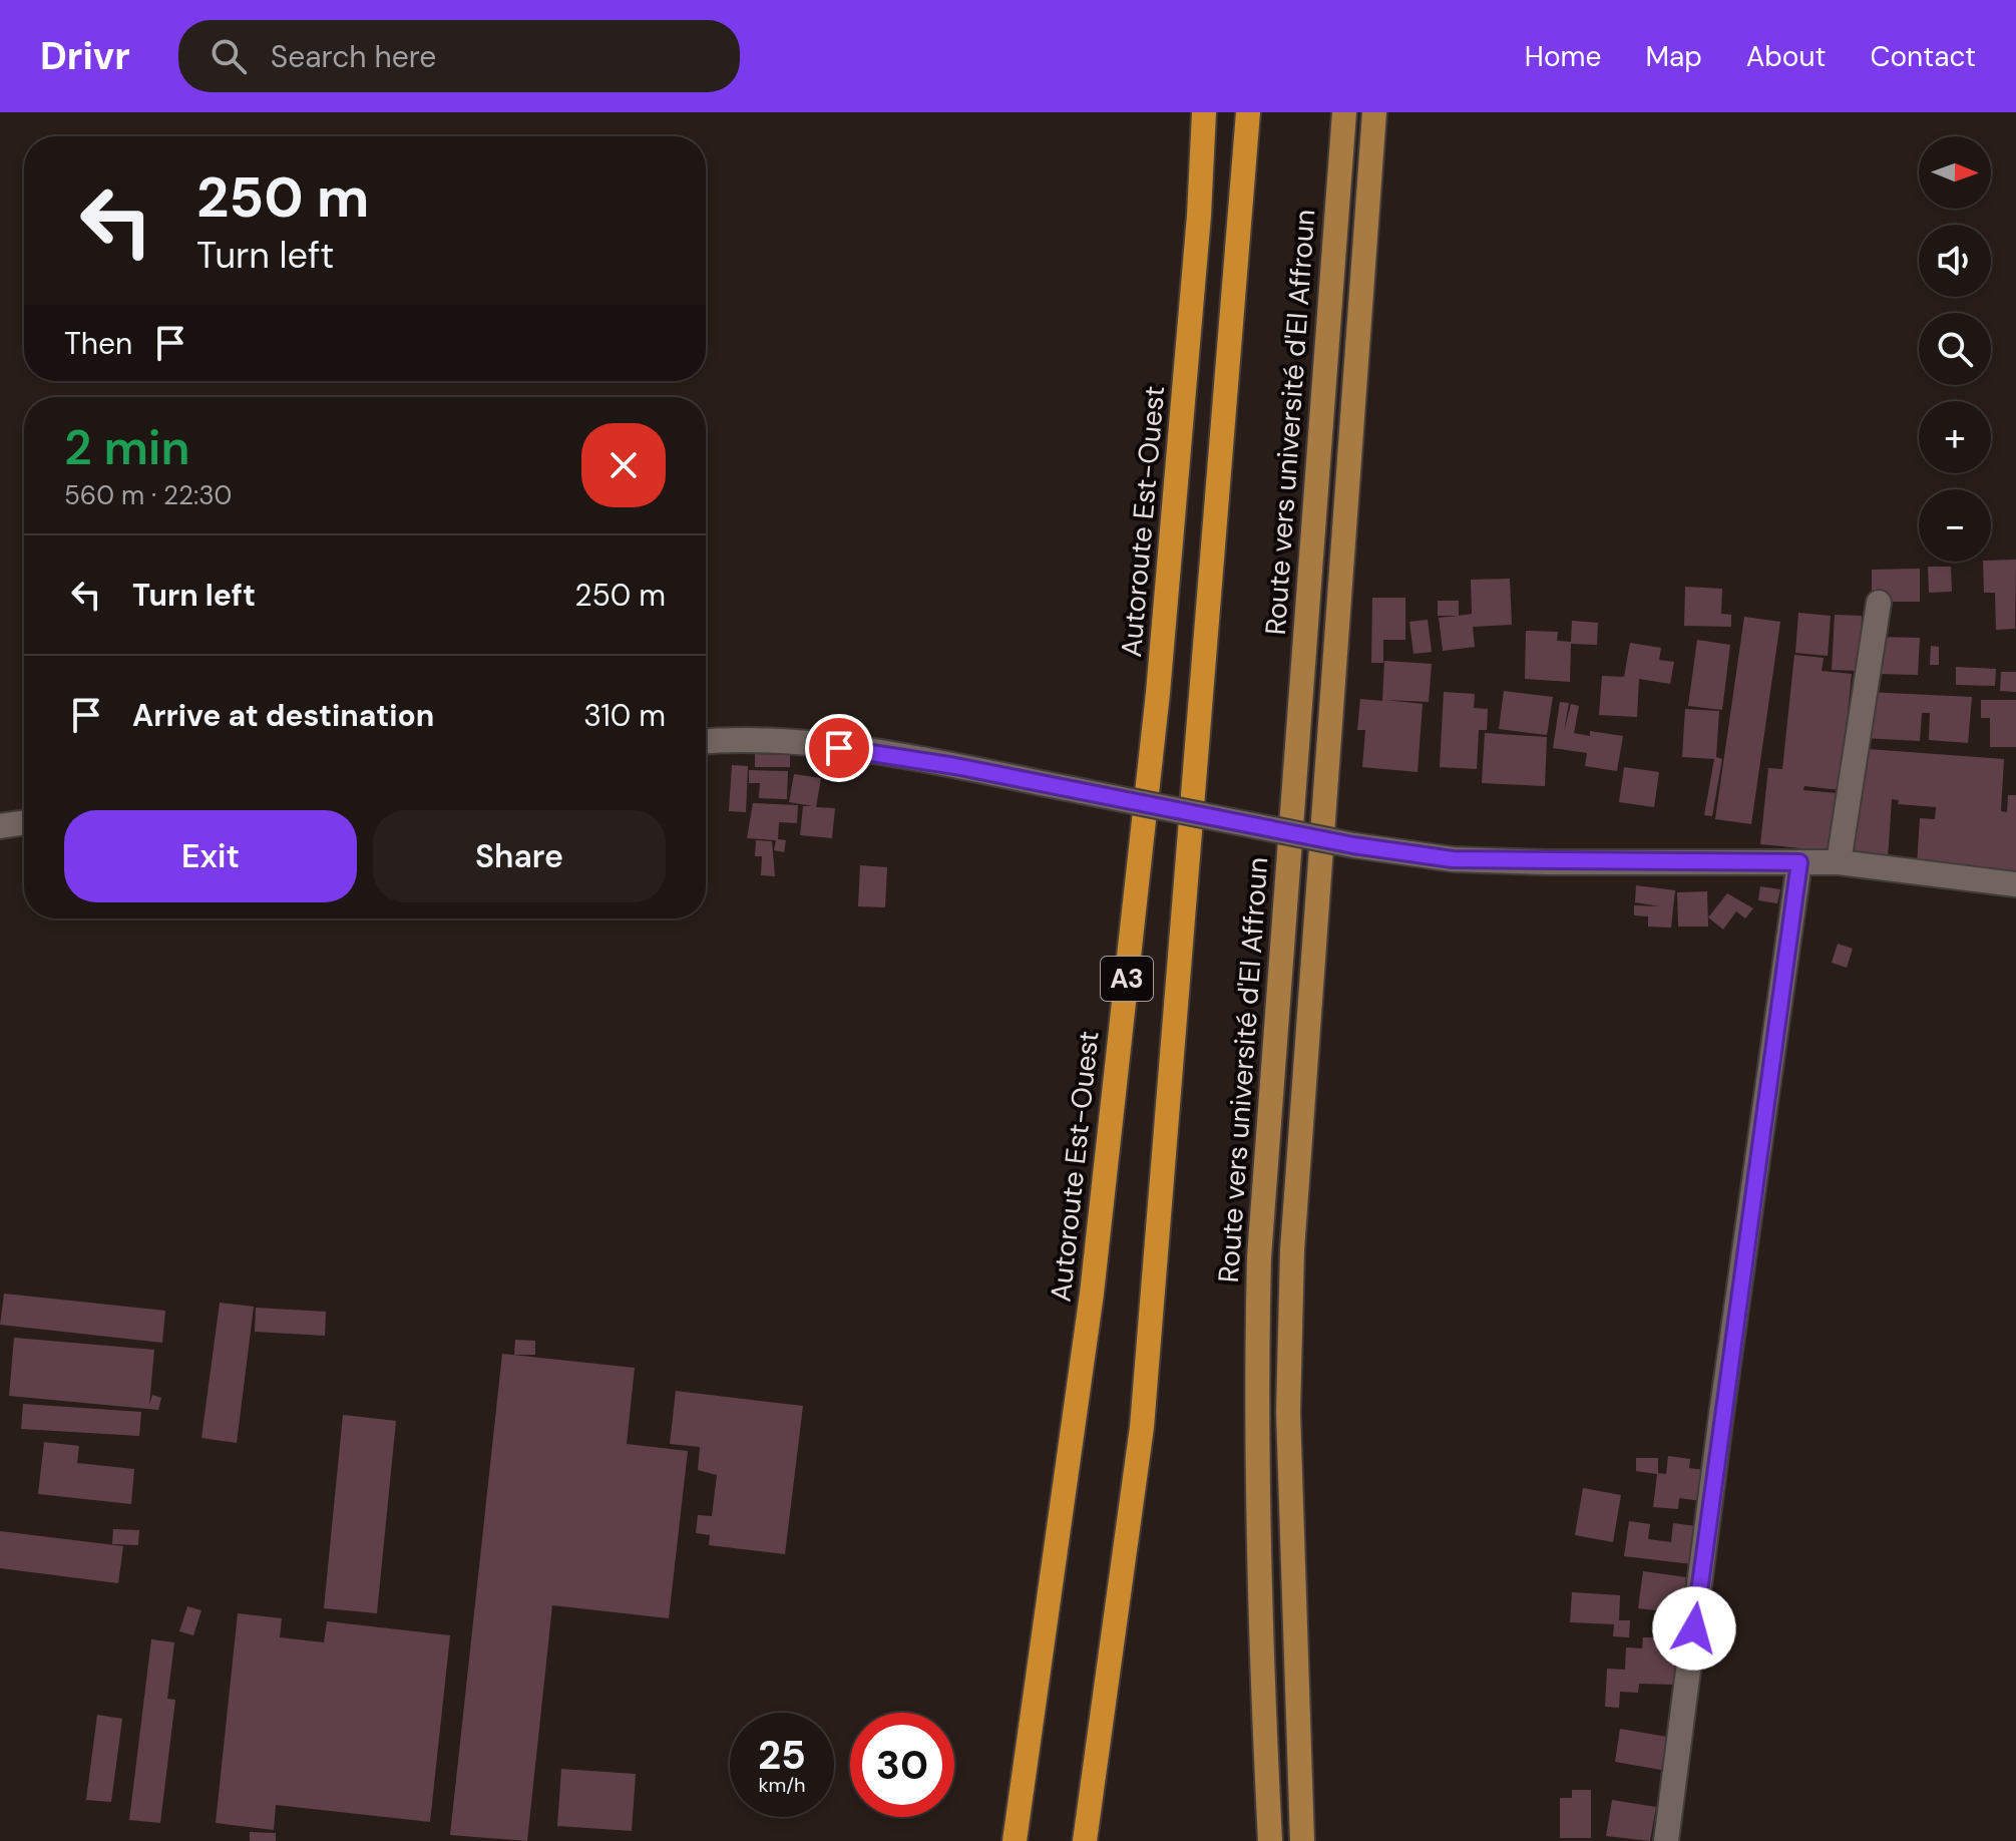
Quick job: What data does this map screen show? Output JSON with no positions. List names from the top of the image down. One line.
{"streets":{"highway":["Autoroute Est-Ouest","A3"],"main road":["Route vers université d'El Affroun"]},"north":"right","page":{"header":"Drivr","search":"Search here","nav":["Home","Map","About","Contact"],"map_buttons":["+","−"],"turn":["250 m","Turn left"],"then":"Then","heading":["2 min","560 m · 22:30"],"list":[{"name":"Turn left","value":"250 m"},{"name":"Arrive at destination","value":"310 m"}],"buttons":["Exit","Share"],"speed":"25 km/h","limit":"30"}}
